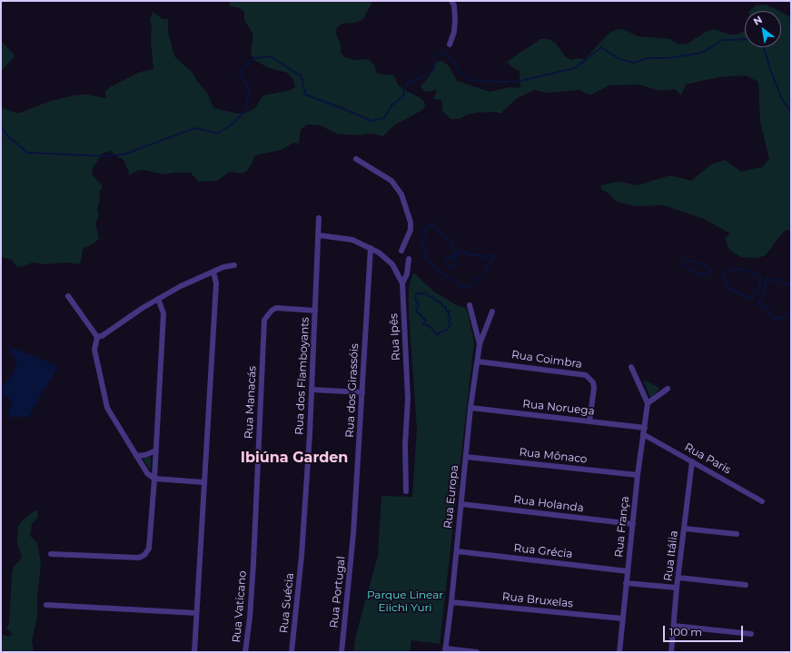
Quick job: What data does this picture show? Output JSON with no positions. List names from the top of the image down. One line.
{"streets":{"street":["Rua Ipês","Rua Coimbra","Rua dos Flamboyants","Rua dos Girassóis","Rua Manacás","Rua Noruega","Rua Mônaco","Rua Paris","Rua Europa","Rua Holanda","Rua França","Rua Grécia","Rua Itália","Rua Portugal","Rua Bruxelas","Rua Suécia","Rua Vaticano"]},"crossings":[["Rua Ipês","Rua dos Flamboyants"],["Rua Ipês","Rua dos Girassóis"],["Rua Coimbra","Rua Noruega"],["Rua Coimbra","Rua Europa"],["Rua dos Flamboyants","Rua Manacás"],["Rua dos Flamboyants","Rua Suécia"],["Rua dos Girassóis","Rua Portugal"],["Rua Manacás","Rua Vaticano"],["Rua Noruega","Rua Europa"],["Rua Noruega","Rua França"],["Rua Mônaco","Rua Europa"],["Rua Mônaco","Rua França"],["Rua Paris","Rua França"],["Rua Paris","Rua Itália"],["Rua Europa","Rua Holanda"],["Rua Europa","Rua Grécia"],["Rua Europa","Rua Bruxelas"],["Rua Holanda","Rua França"],["Rua França","Rua Grécia"],["Rua França","Rua Bruxelas"]],"districts":["Ibiúna Garden"],"parks":["Parque Linear Eiichi Yuri"],"scale_bar":"100 m","north":"top left"}
